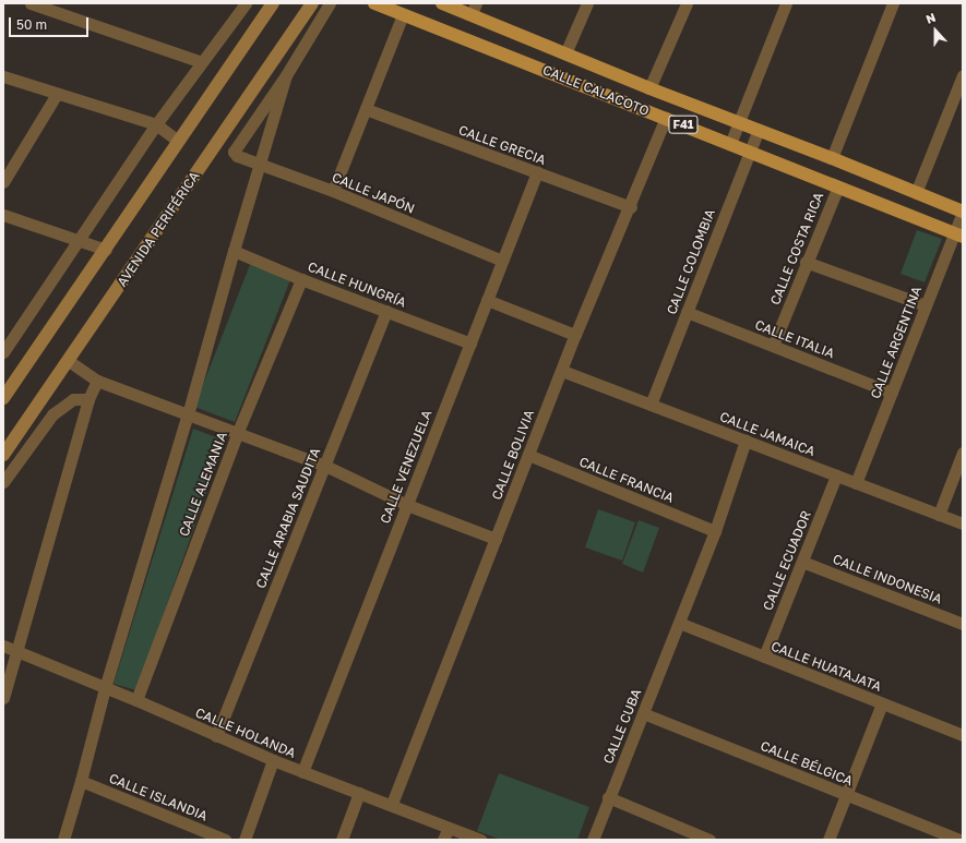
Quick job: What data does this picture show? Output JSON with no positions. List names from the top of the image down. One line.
{"streets":{"main road":["CALLE CALACOTO","F41"],"street":["CALLE GRECIA","CALLE JAPÓN","AVENIDA PERIFÉRICA","CALLE COSTA RICA","CALLE COLOMBIA","CALLE HUNGRÍA","CALLE ITALIA","CALLE ARGENTINA","CALLE JAMAICA","CALLE BOLIVIA","CALLE VENEZUELA","CALLE FRANCIA","CALLE ALEMANIA","CALLE ARABIA SAUDITA","CALLE ECUADOR","CALLE INDONESIA","CALLE HUATAJATA","CALLE CUBA","CALLE HOLANDA","CALLE BÉLGICA","CALLE ISLANDIA"]},"crossings":[["CALLE CALACOTO","CALLE COSTA RICA"],["CALLE CALACOTO","CALLE COLOMBIA"],["CALLE CALACOTO","CALLE ARGENTINA"],["CALLE CALACOTO","CALLE BOLIVIA"],["CALLE GRECIA","CALLE BOLIVIA"],["CALLE GRECIA","CALLE VENEZUELA"],["CALLE JAPÓN","CALLE VENEZUELA"],["CALLE COSTA RICA","CALLE ITALIA"],["CALLE COLOMBIA","CALLE ITALIA"],["CALLE COLOMBIA","CALLE JAMAICA"],["CALLE HUNGRÍA","CALLE VENEZUELA"],["CALLE HUNGRÍA","CALLE ALEMANIA"],["CALLE HUNGRÍA","CALLE ARABIA SAUDITA"],["CALLE ITALIA","CALLE ARGENTINA"],["CALLE ARGENTINA","CALLE JAMAICA"],["CALLE JAMAICA","CALLE BOLIVIA"],["CALLE JAMAICA","CALLE ECUADOR"],["CALLE JAMAICA","CALLE CUBA"],["CALLE BOLIVIA","CALLE FRANCIA"],["CALLE BOLIVIA","CALLE HOLANDA"],["CALLE VENEZUELA","CALLE HOLANDA"],["CALLE FRANCIA","CALLE CUBA"],["CALLE ALEMANIA","CALLE HOLANDA"],["CALLE ARABIA SAUDITA","CALLE HOLANDA"],["CALLE ECUADOR","CALLE INDONESIA"],["CALLE ECUADOR","CALLE HUATAJATA"],["CALLE HUATAJATA","CALLE CUBA"],["CALLE CUBA","CALLE BÉLGICA"]],"scale_bar":"50 m","north":"top"}
